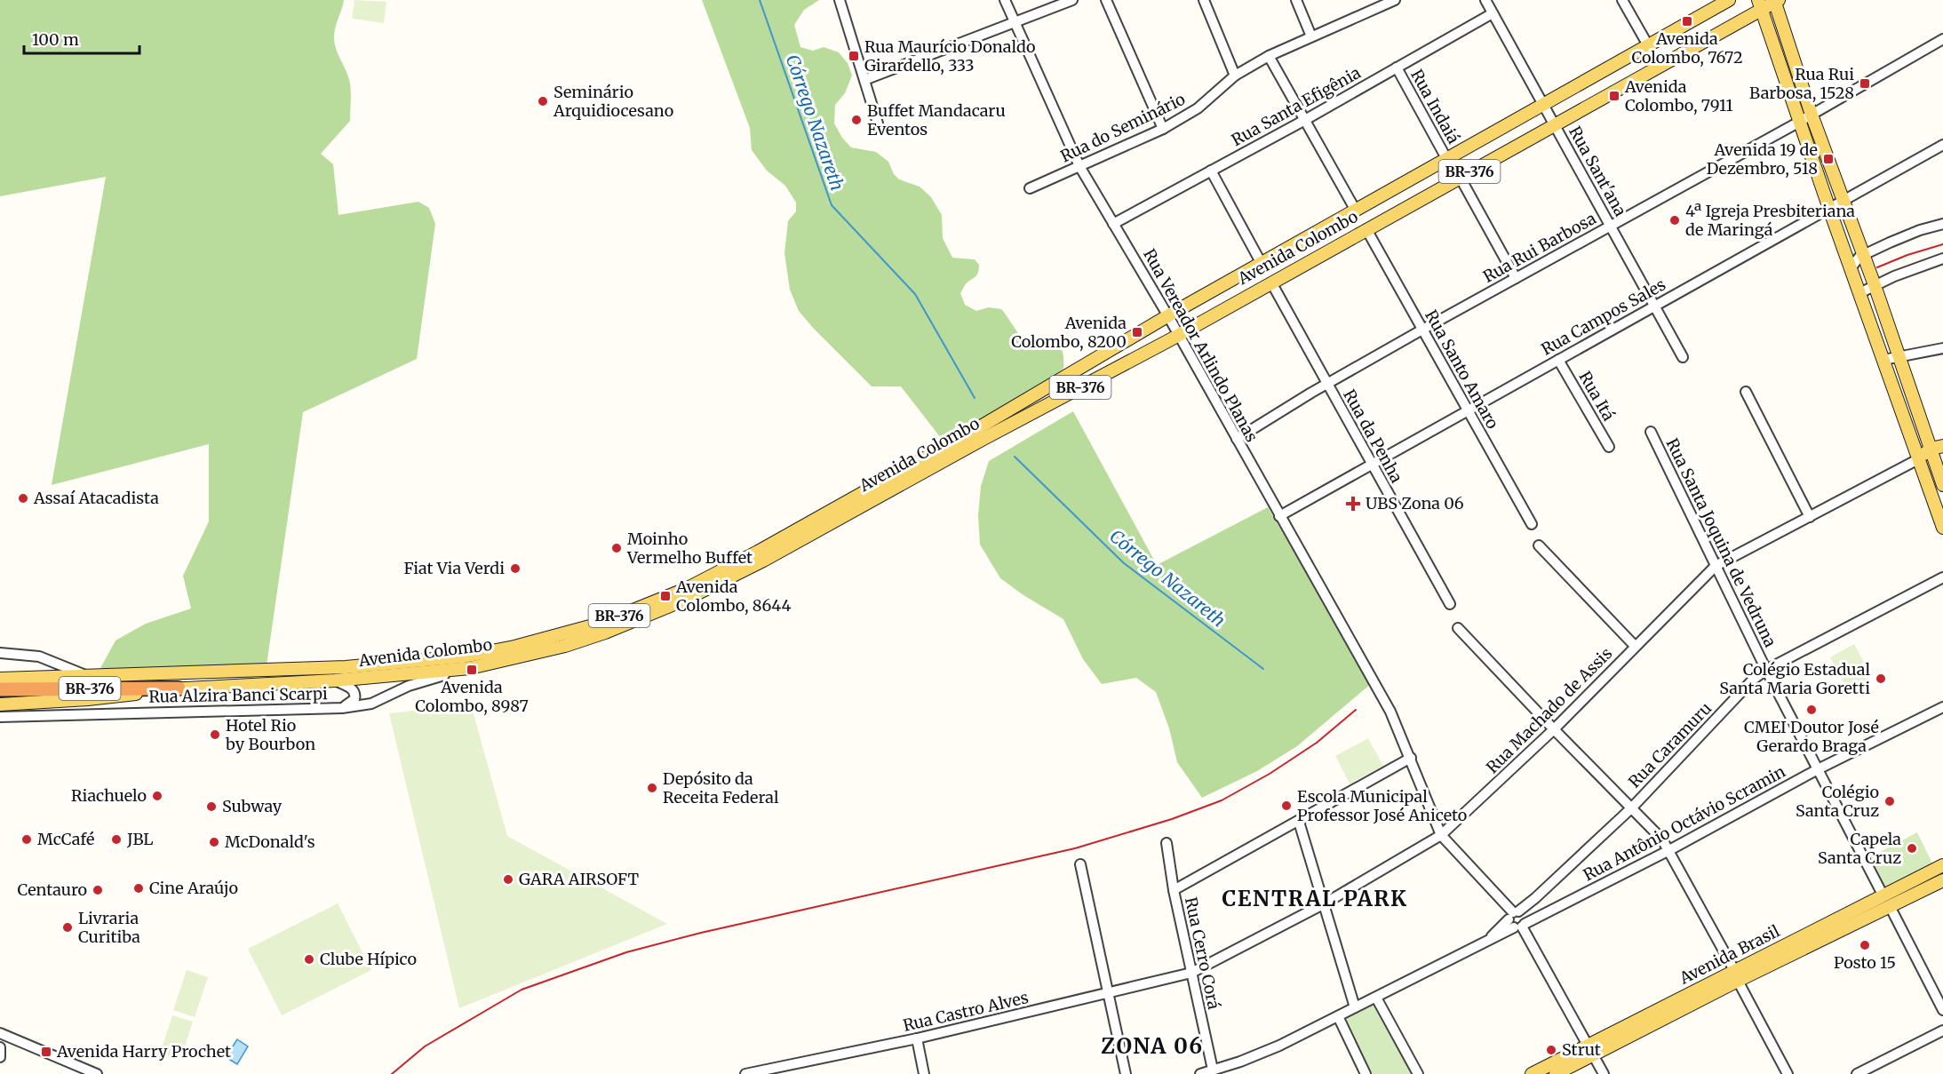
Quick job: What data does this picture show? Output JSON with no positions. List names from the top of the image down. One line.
{"streets":{"highway":["BR-376","Avenida Colombo"],"main road":["Avenida Brasil"],"street":["Rua Santa Efigênia","Rua Indaiá","Rua do Seminário","Rua Sant'ana","Rua Rui Barbosa","Rua Campos Sales","Rua Vereador Arlindo Planas","Rua Santo Amaro","Rua Itá","Rua da Penha","Rua Santa Joquina de Vedruna","Rua Alzira Banci Scarpi","Rua Machado de Assis","Rua Caramuru","Rua Antônio Octávio Scramin","Rua Cerro Corá","Rua Castro Alves"]},"crossings":[["Rua Santa Efigênia","Rua Indaiá"],["Rua Santa Efigênia","Rua Sant'ana"],["Rua Santa Efigênia","Rua Vereador Arlindo Planas"],["Rua Indaiá","Avenida Colombo"],["Rua do Seminário","Rua Vereador Arlindo Planas"],["Rua Sant'ana","Avenida Colombo"],["Rua Sant'ana","Rua Rui Barbosa"],["Rua Sant'ana","Rua Campos Sales"],["Avenida Colombo","Rua Vereador Arlindo Planas"],["Avenida Colombo","Rua Santo Amaro"],["Avenida Colombo","Rua da Penha"],["Avenida Colombo","Rua Alzira Banci Scarpi"],["Rua Rui Barbosa","Rua Vereador Arlindo Planas"],["Rua Rui Barbosa","Rua Santo Amaro"],["Rua Rui Barbosa","Rua da Penha"],["Rua Campos Sales","Rua Vereador Arlindo Planas"],["Rua Campos Sales","Rua Santo Amaro"],["Rua Campos Sales","Rua Itá"],["Rua Campos Sales","Rua da Penha"],["Rua Vereador Arlindo Planas","Rua Machado de Assis"],["Rua Santa Joquina de Vedruna","Rua Machado de Assis"],["Rua Santa Joquina de Vedruna","Rua Caramuru"],["Rua Santa Joquina de Vedruna","Rua Antônio Octávio Scramin"],["Rua Santa Joquina de Vedruna","Avenida Brasil"],["Rua Machado de Assis","Rua Cerro Corá"],["Rua Machado de Assis","Rua Castro Alves"],["Rua Caramuru","Rua Antônio Octávio Scramin"],["Rua Antônio Octávio Scramin","Rua Cerro Corá"],["Rua Cerro Corá","Rua Castro Alves"]],"districts":["CENTRAL PARK","ZONA 06"],"water":["Córrego Nazareth"],"places":{"transit":["Avenida Colombo, 7672","Rua Maurício Donaldo Girardello, 333","Rua Rui Barbosa, 1528","Avenida Colombo, 7911","Avenida 19 de Dezembro, 518","Avenida Colombo, 8200","Avenida Colombo, 8644","Avenida Colombo, 8987","Avenida Harry Prochet"],"other":["Seminário Arquidiocesano","Buffet Mandacaru Eventos","4ª Igreja Presbiteriana de Maringá","Assaí Atacadista","Moinho Vermelho Buffet","Fiat Via Verdi","Colégio Estadual Santa Maria Goretti","CMEI Doutor José Gerardo Braga","Hotel Rio by Bourbon","Depósito da Receita Federal","Riachuelo","Colégio Santa Cruz","Escola Municipal Professor José Aniceto","Subway","McCafé","JBL","McDonald's","Capela Santa Cruz","GARA AIRSOFT","Cine Araújo","Centauro","Livraria Curitiba","Posto 15","Clube Hípico","Strut"],"health":["UBS Zona 06"]},"scale_bar":"100 m"}
